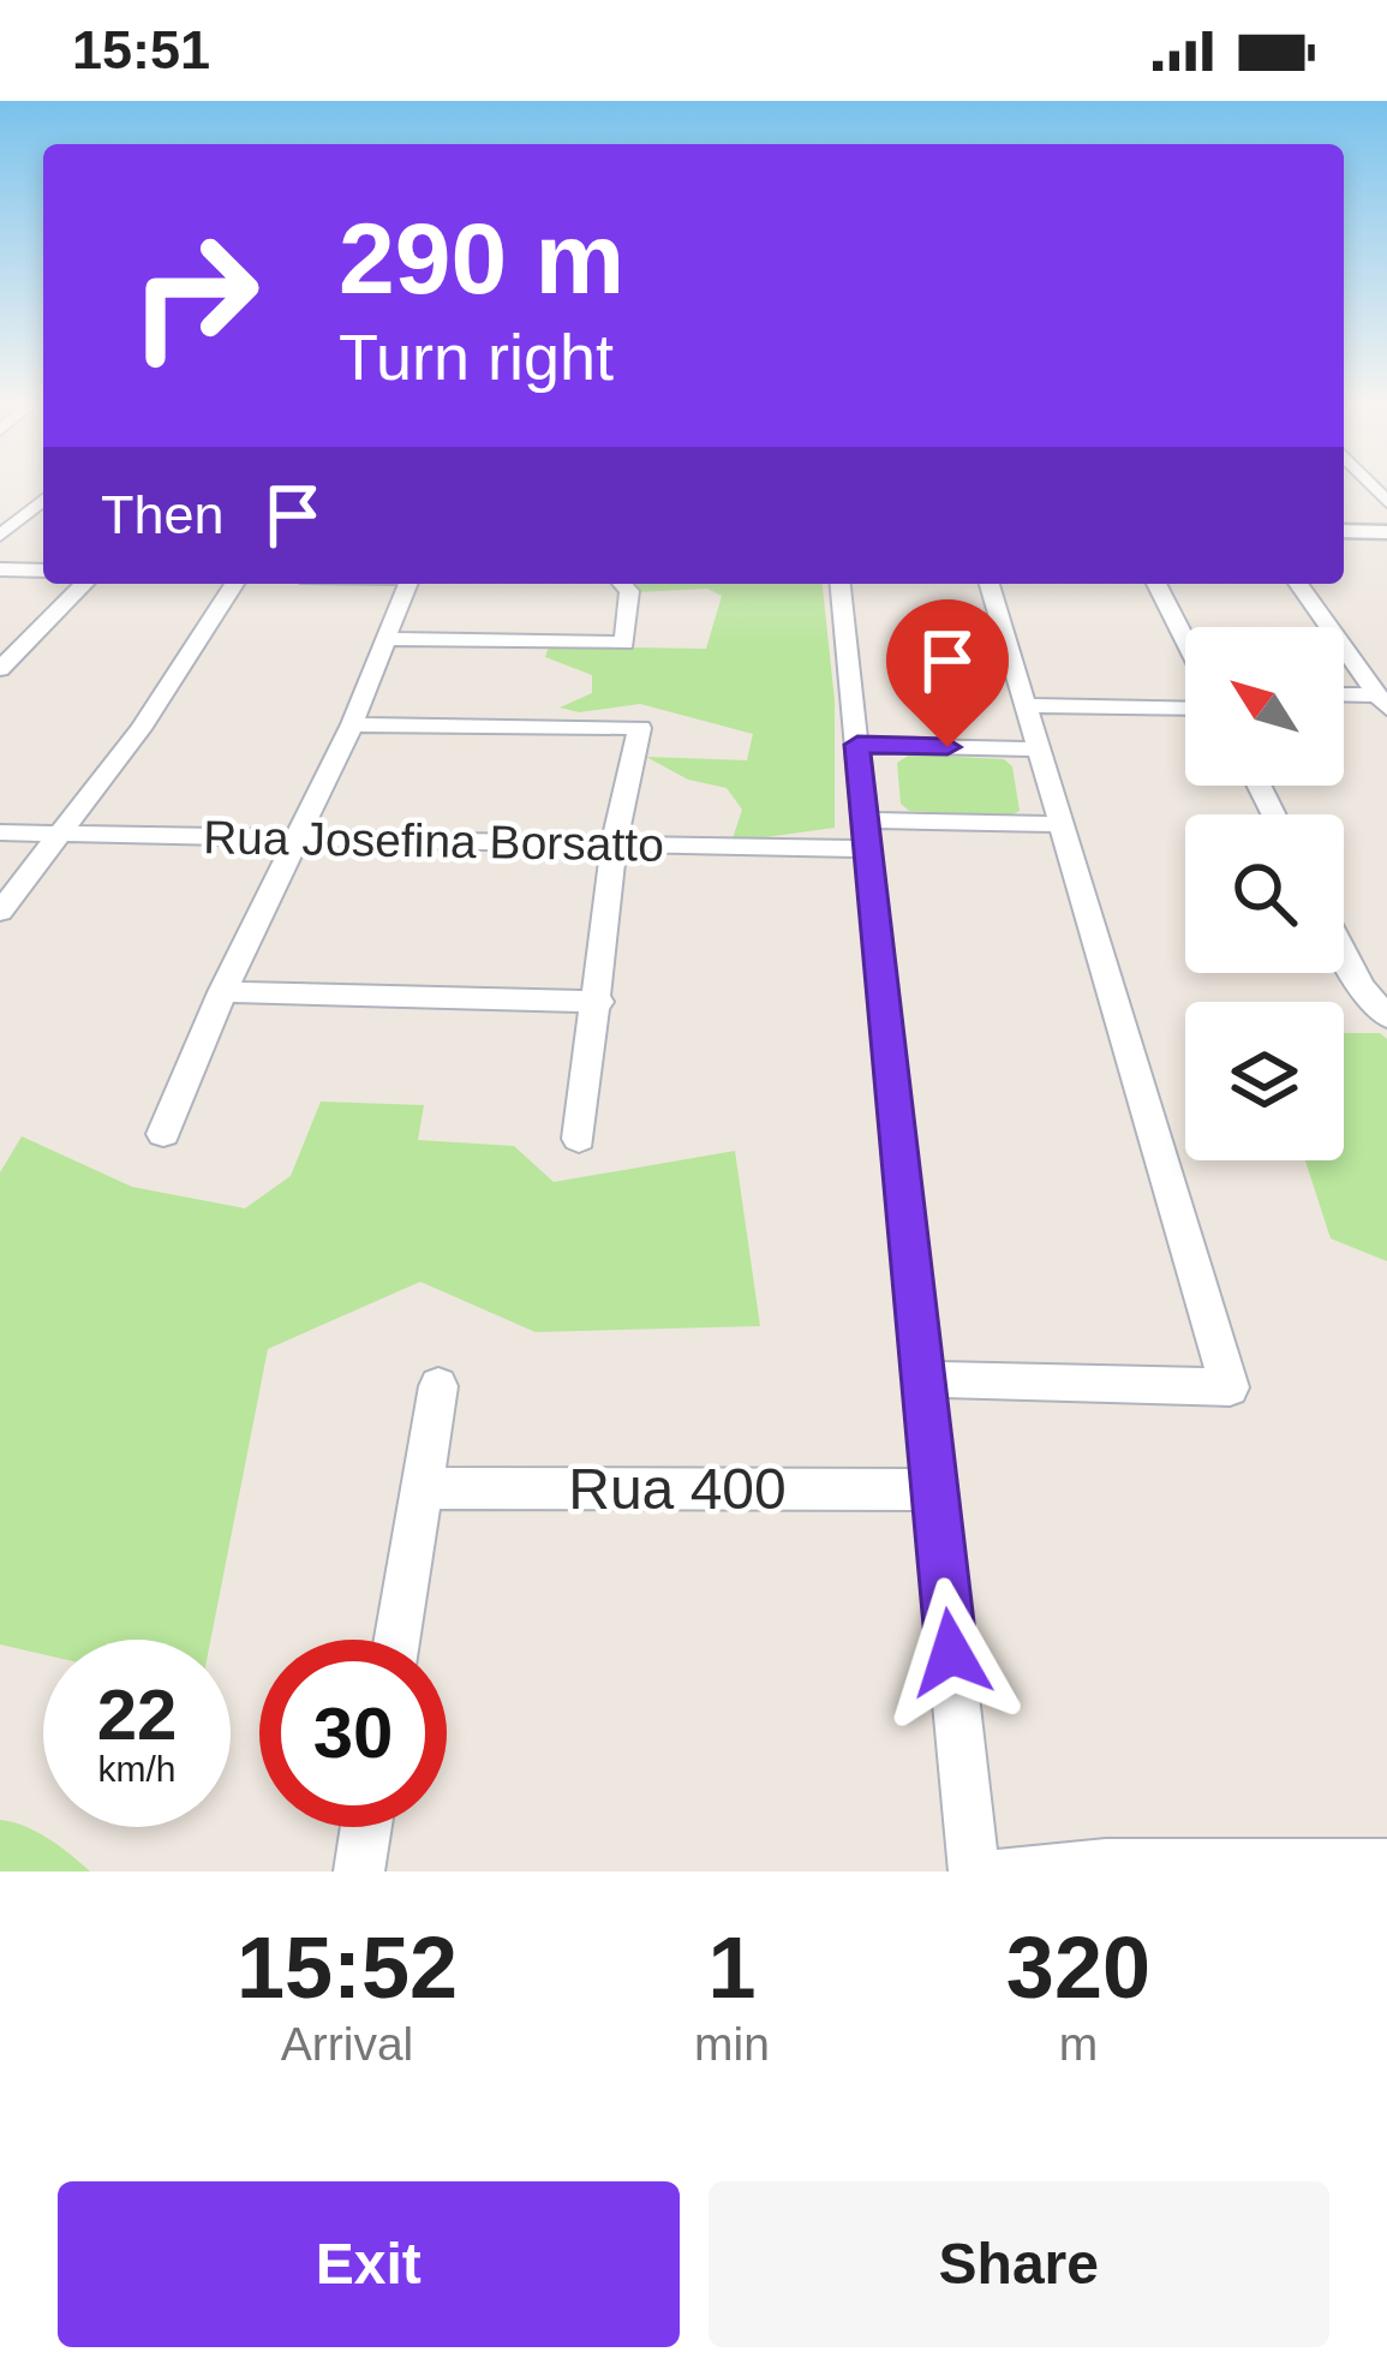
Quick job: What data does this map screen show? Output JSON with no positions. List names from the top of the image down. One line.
{"streets":{"street":["Rua Josefina Borsatto","Rua 400"]},"north":"top left","page":{"status":"15:51","turn":["290 m","Turn right"],"then":"Then","speed":"22 km/h","limit":"30","eta":["15:52","Arrival","1","min","320","m"],"buttons":["Exit","Share"]}}
